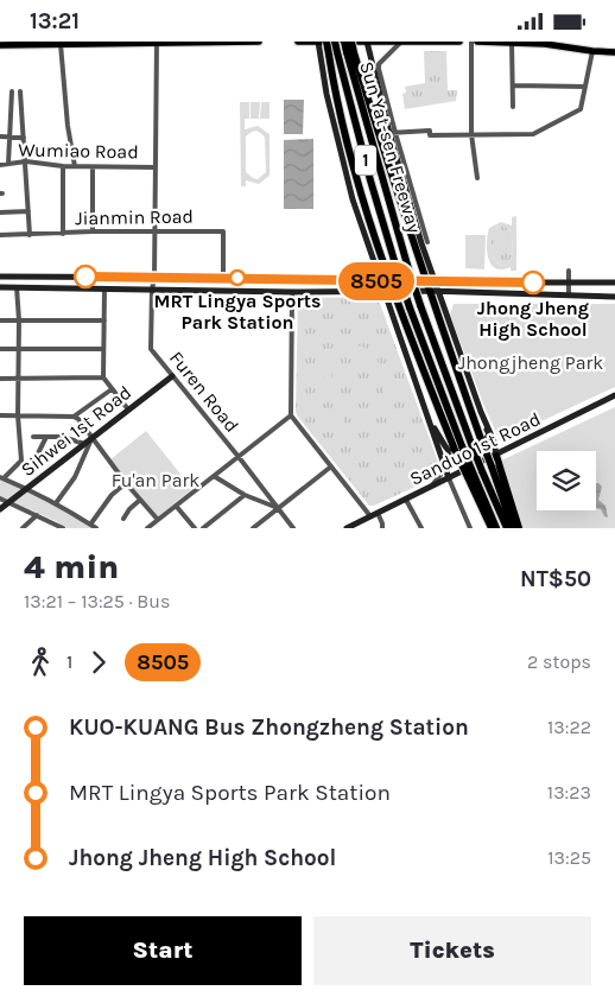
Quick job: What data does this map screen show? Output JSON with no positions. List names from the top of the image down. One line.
{"streets":{"highway":["Sun Yat-sen Freeway","1"],"street":["Wumiao Road","Jianmin Road","Furen Road","Sihwei 1st Road","Sanduo 1st Road"]},"crossings":[["Wumiao Road","Furen Road"],["Jianmin Road","Furen Road"],["Furen Road","Sihwei 1st Road"]],"parks":["Jhongjheng Park","Fu'an Park"],"places":["MRT Lingya Sports Park Station","Jhong Jheng High School"],"lines":["bus line 8505"],"page":{"status":"13:21","on_map":"8505","heading":["4 min","13:21 – 13:25 · Bus","NT$50"],"legs":["1","8505","2 stops"],"list":[{"name":"KUO-KUANG Bus Zhongzheng Station","value":"13:22"},{"name":"MRT Lingya Sports Park Station","value":"13:23"},{"name":"Jhong Jheng High School","value":"13:25"}],"buttons":["Start","Tickets"]}}
